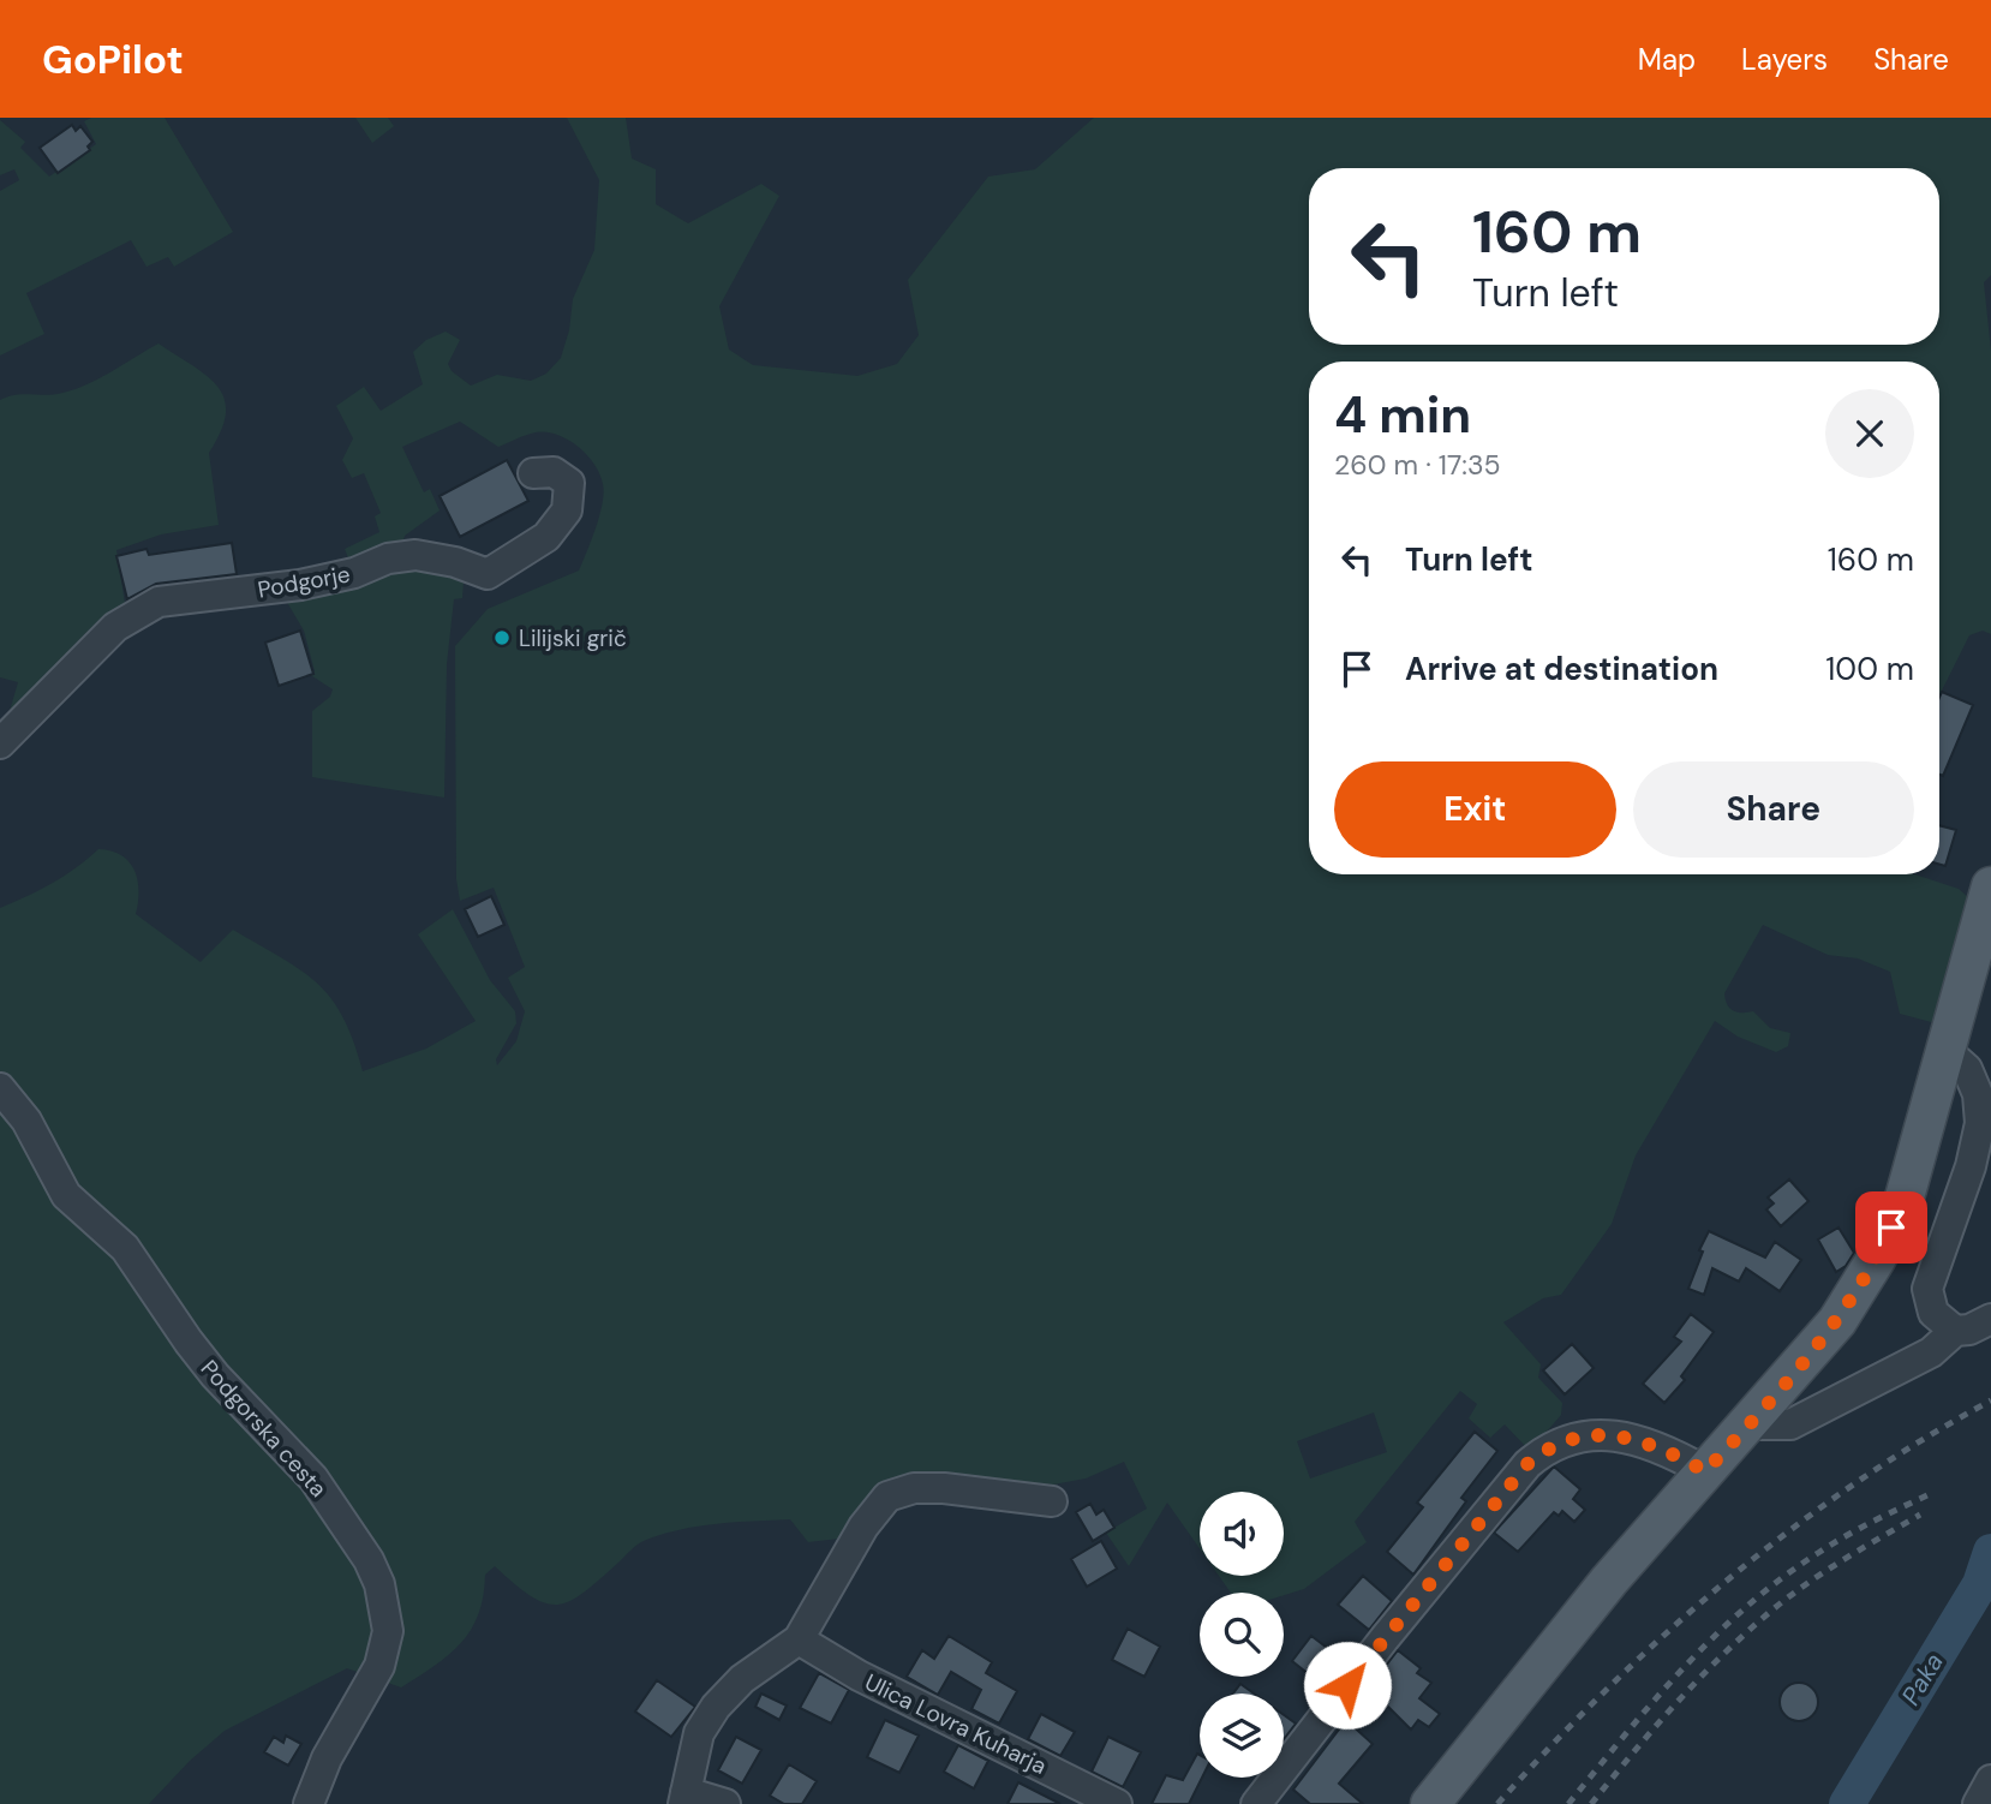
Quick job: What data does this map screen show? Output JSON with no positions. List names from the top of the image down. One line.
{"streets":{"street":["Podgorje","Podgorska cesta","Ulica Lovra Kuharja"]},"water":["Paka"],"places":["Lilijski grič"],"page":{"header":"GoPilot","nav":["Map","Layers","Share"],"turn":["160 m","Turn left"],"heading":["4 min","260 m · 17:35"],"list":[{"name":"Turn left","value":"160 m"},{"name":"Arrive at destination","value":"100 m"}],"buttons":["Exit","Share"]}}
